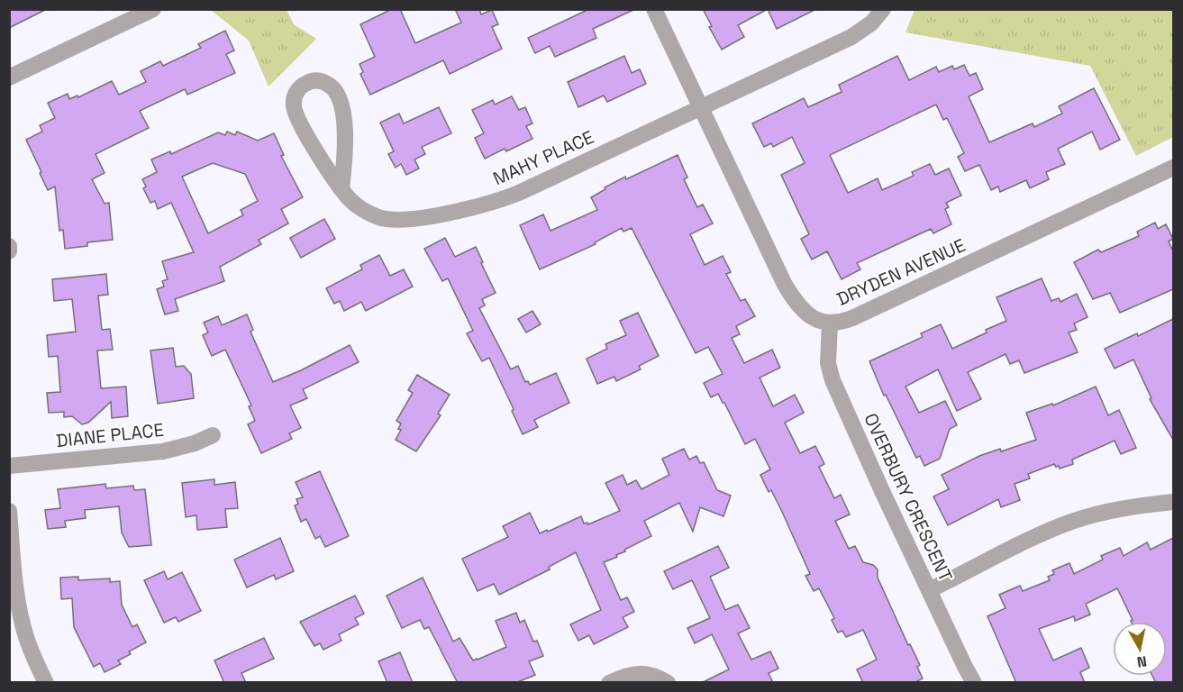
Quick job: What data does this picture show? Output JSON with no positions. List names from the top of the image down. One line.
{"streets":{"street":["MAHY PLACE","DRYDEN AVENUE","DIANE PLACE","OVERBURY CRESCENT"]},"crossings":[["MAHY PLACE","DRYDEN AVENUE"],["DRYDEN AVENUE","OVERBURY CRESCENT"]],"north":"bottom"}
